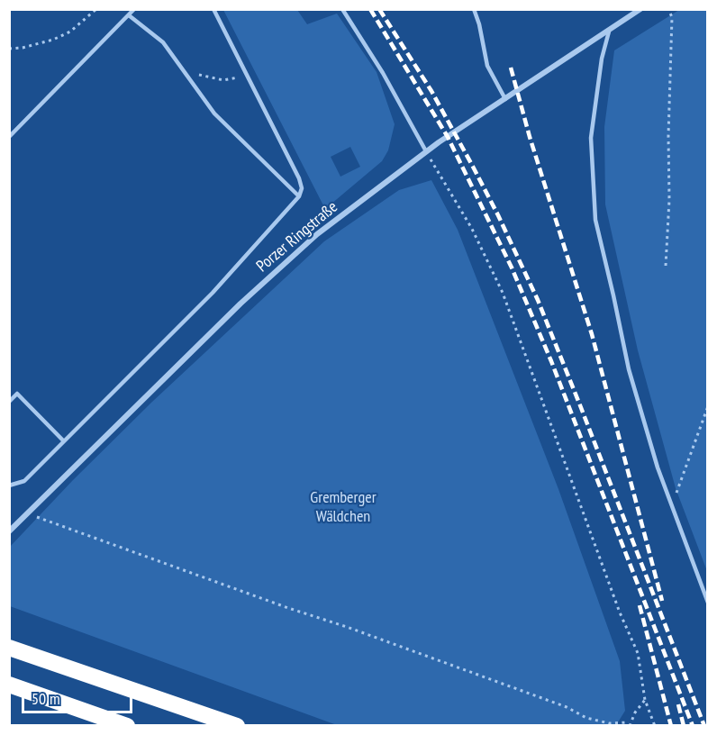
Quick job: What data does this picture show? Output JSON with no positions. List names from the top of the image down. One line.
{"streets":{"street":["Porzer Ringstraße"]},"parks":["Gremberger Wäldchen"],"scale_bar":"50 m"}
